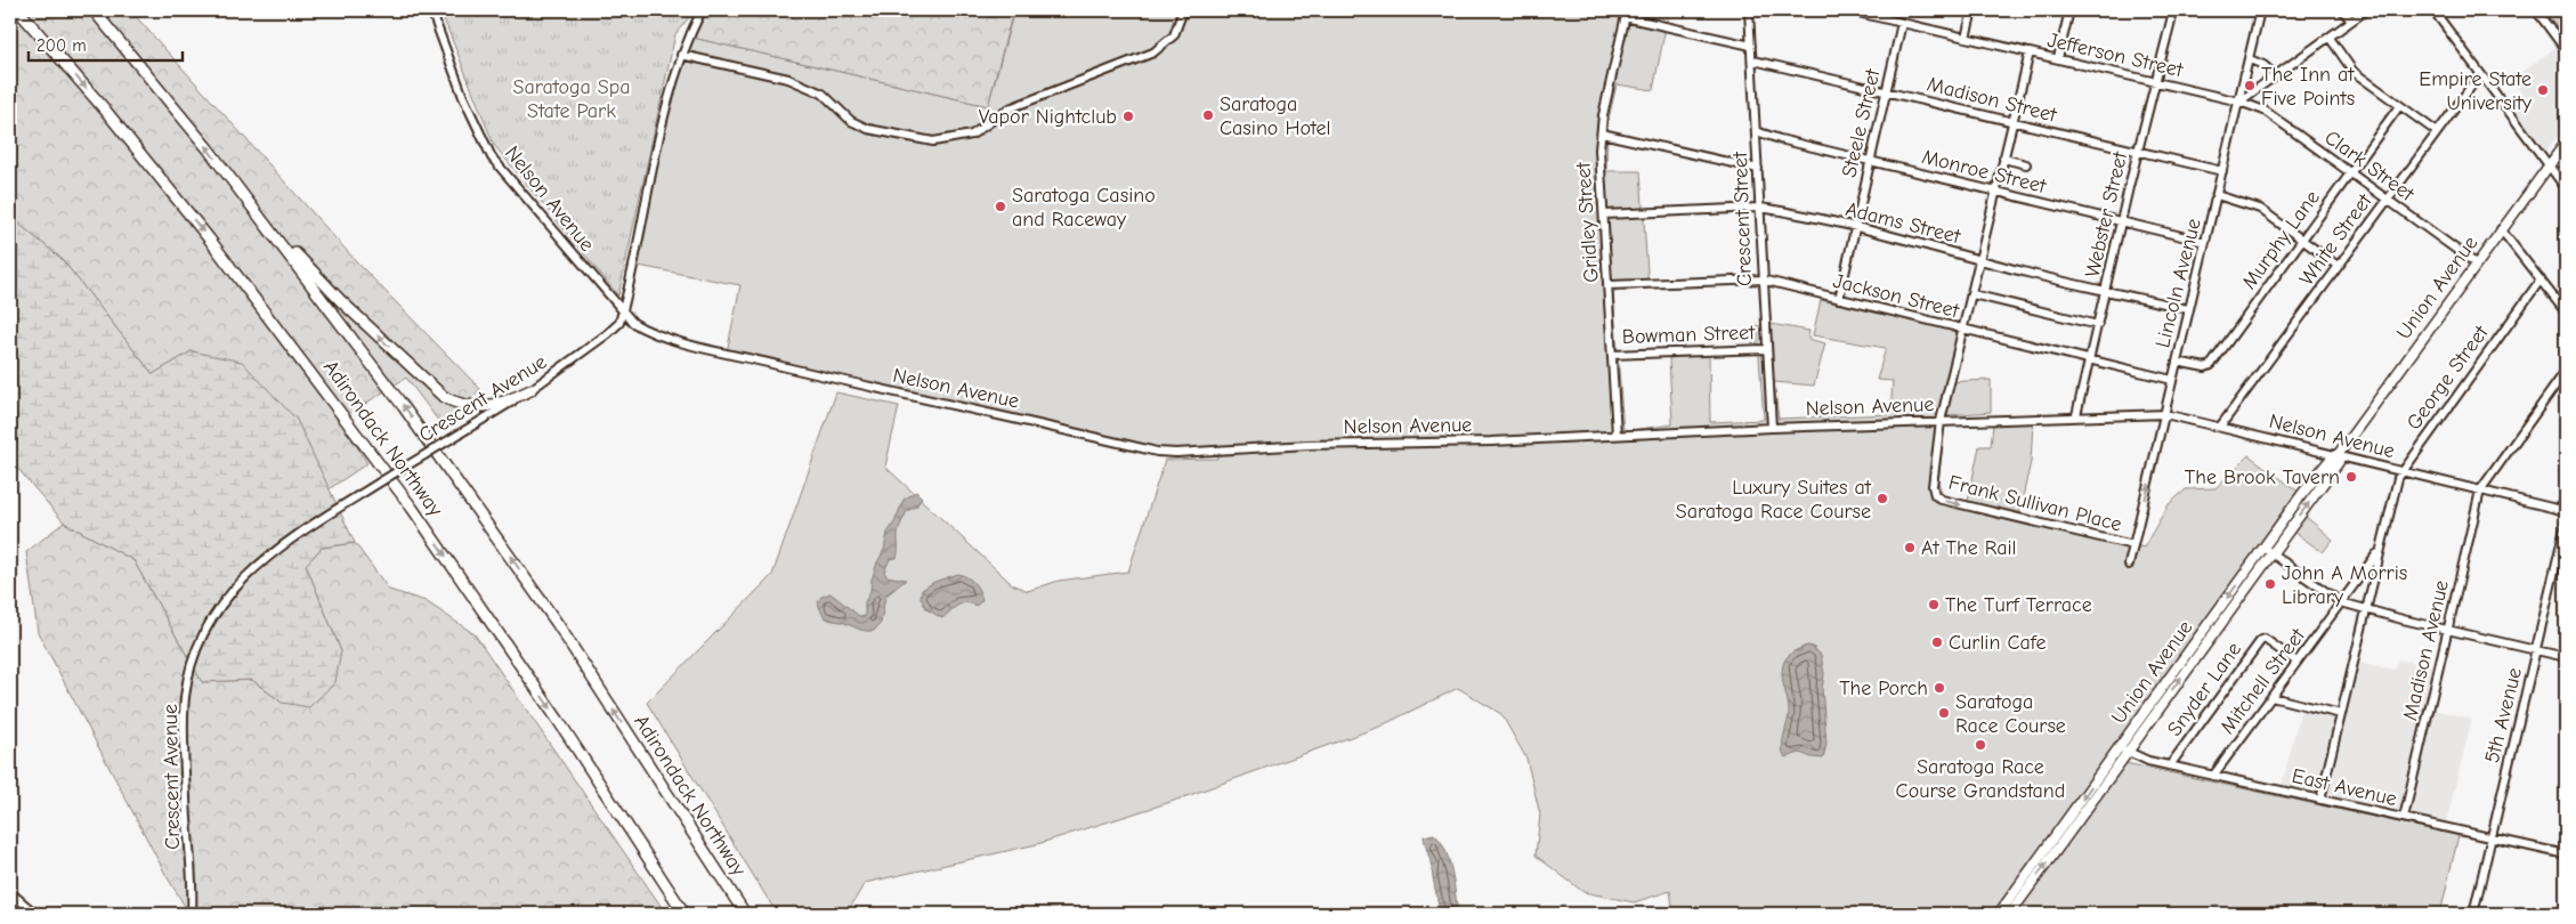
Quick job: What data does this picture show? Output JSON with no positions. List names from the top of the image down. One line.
{"streets":{"highway":["Adirondack Northway"],"main road":["Union Avenue"],"street":["Jefferson Street","Madison Street","Steele Street","Clark Street","Monroe Street","Nelson Avenue","Webster Street","Crescent Street","Gridley Street","Adams Street","Murphy Lane","White Street","Lincoln Avenue","Jackson Street","Bowman Street","George Street","Crescent Avenue","Frank Sullivan Place","Madison Avenue","Mitchell Street","Snyder Lane","5th Avenue","East Avenue"]},"crossings":[["Jefferson Street","Steele Street"],["Jefferson Street","Clark Street"],["Jefferson Street","Webster Street"],["Jefferson Street","Lincoln Avenue"],["Madison Street","Steele Street"],["Madison Street","Webster Street"],["Madison Street","Crescent Street"],["Madison Street","Lincoln Avenue"],["Steele Street","Monroe Street"],["Steele Street","Adams Street"],["Steele Street","Jackson Street"],["Clark Street","Murphy Lane"],["Clark Street","White Street"],["Clark Street","Lincoln Avenue"],["Clark Street","Union Avenue"],["Monroe Street","Webster Street"],["Monroe Street","Crescent Street"],["Monroe Street","Lincoln Avenue"],["Nelson Avenue","Webster Street"],["Nelson Avenue","Crescent Street"],["Nelson Avenue","Gridley Street"],["Nelson Avenue","White Street"],["Nelson Avenue","Lincoln Avenue"],["Nelson Avenue","Union Avenue"],["Nelson Avenue","George Street"],["Nelson Avenue","Crescent Avenue"],["Nelson Avenue","Frank Sullivan Place"],["Nelson Avenue","Madison Avenue"],["Webster Street","Adams Street"],["Webster Street","Jackson Street"],["Crescent Street","Adams Street"],["Crescent Street","Jackson Street"],["Crescent Street","Bowman Street"],["Gridley Street","Adams Street"],["Gridley Street","Jackson Street"],["Gridley Street","Bowman Street"],["Adams Street","Lincoln Avenue"],["Murphy Lane","Lincoln Avenue"],["Lincoln Avenue","Jackson Street"],["Lincoln Avenue","Frank Sullivan Place"],["Union Avenue","East Avenue"],["George Street","Mitchell Street"],["George Street","East Avenue"],["Madison Avenue","East Avenue"],["Mitchell Street","Snyder Lane"],["Mitchell Street","East Avenue"],["Snyder Lane","East Avenue"],["5th Avenue","East Avenue"]],"one_way":["Frank Sullivan Place"],"parks":["Saratoga Spa State Park"],"places":["The Inn at Five Points","Empire State University","Saratoga Casino Hotel","Vapor Nightclub","Saratoga Casino and Raceway","The Brook Tavern","Luxury Suites at Saratoga Race Course","At The Rail","John A Morris Library","The Turf Terrace","Curlin Cafe","The Porch","Saratoga Race Course","Saratoga Race Course Grandstand"],"scale_bar":"200 m"}
